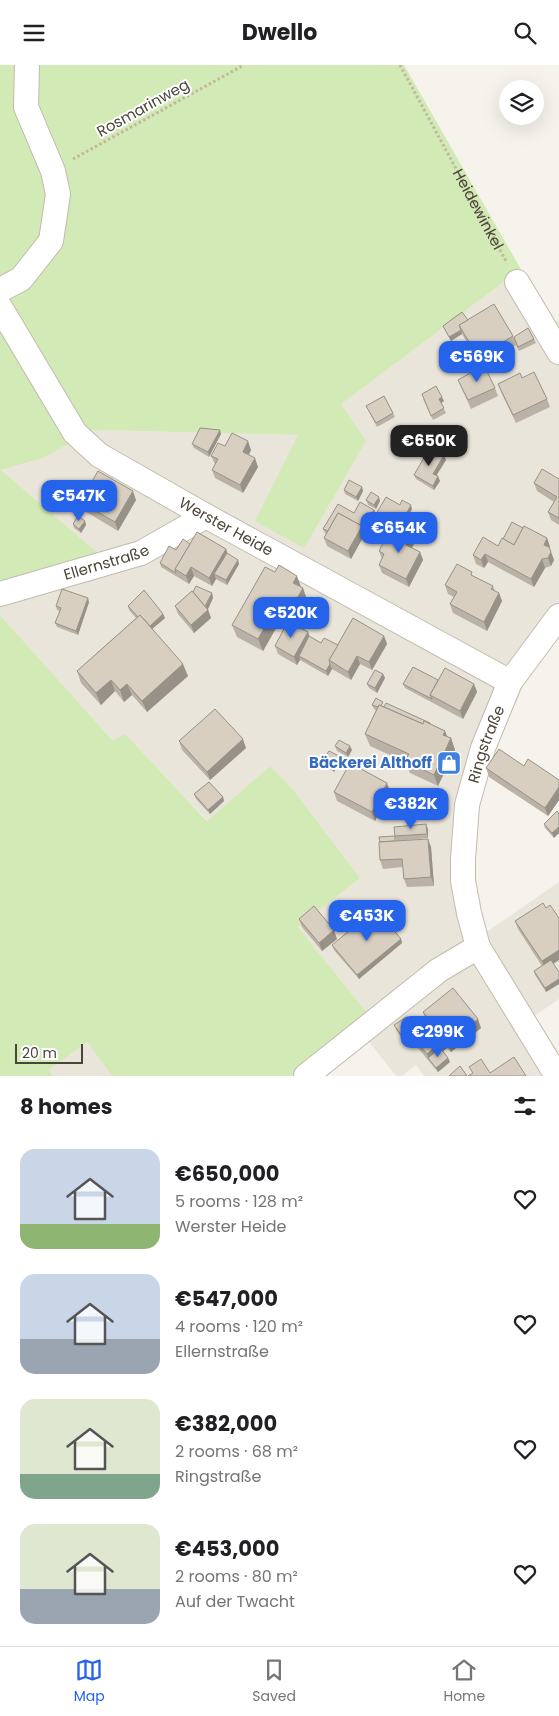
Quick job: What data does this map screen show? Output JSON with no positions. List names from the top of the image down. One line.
{"streets":{"street":["Werster Heide","Ellernstraße","Ringstraße"],"path":["Rosmarinweg","Heidewinkel"]},"crossings":[["Werster Heide","Ellernstraße"],["Werster Heide","Ringstraße"]],"places":{"shop":["Bäckerei Althoff"]},"scale_bar":"20 m","page":{"header":"Dwello","price":["€569K","€650K","€547K","€654K","€520K","€382K","€453K","€299K"],"scale":"20 m","heading":"8 homes","list":[{"name":"€650,000","note":"5 rooms · 128 m² · Werster Heide"},{"name":"€547,000","note":"4 rooms · 120 m² · Ellernstraße"},{"name":"€382,000","note":"2 rooms · 68 m² · Ringstraße"},{"name":"€453,000","note":"2 rooms · 80 m² · Auf der Twacht"}],"tabs":["Map","Saved","Home"]}}
